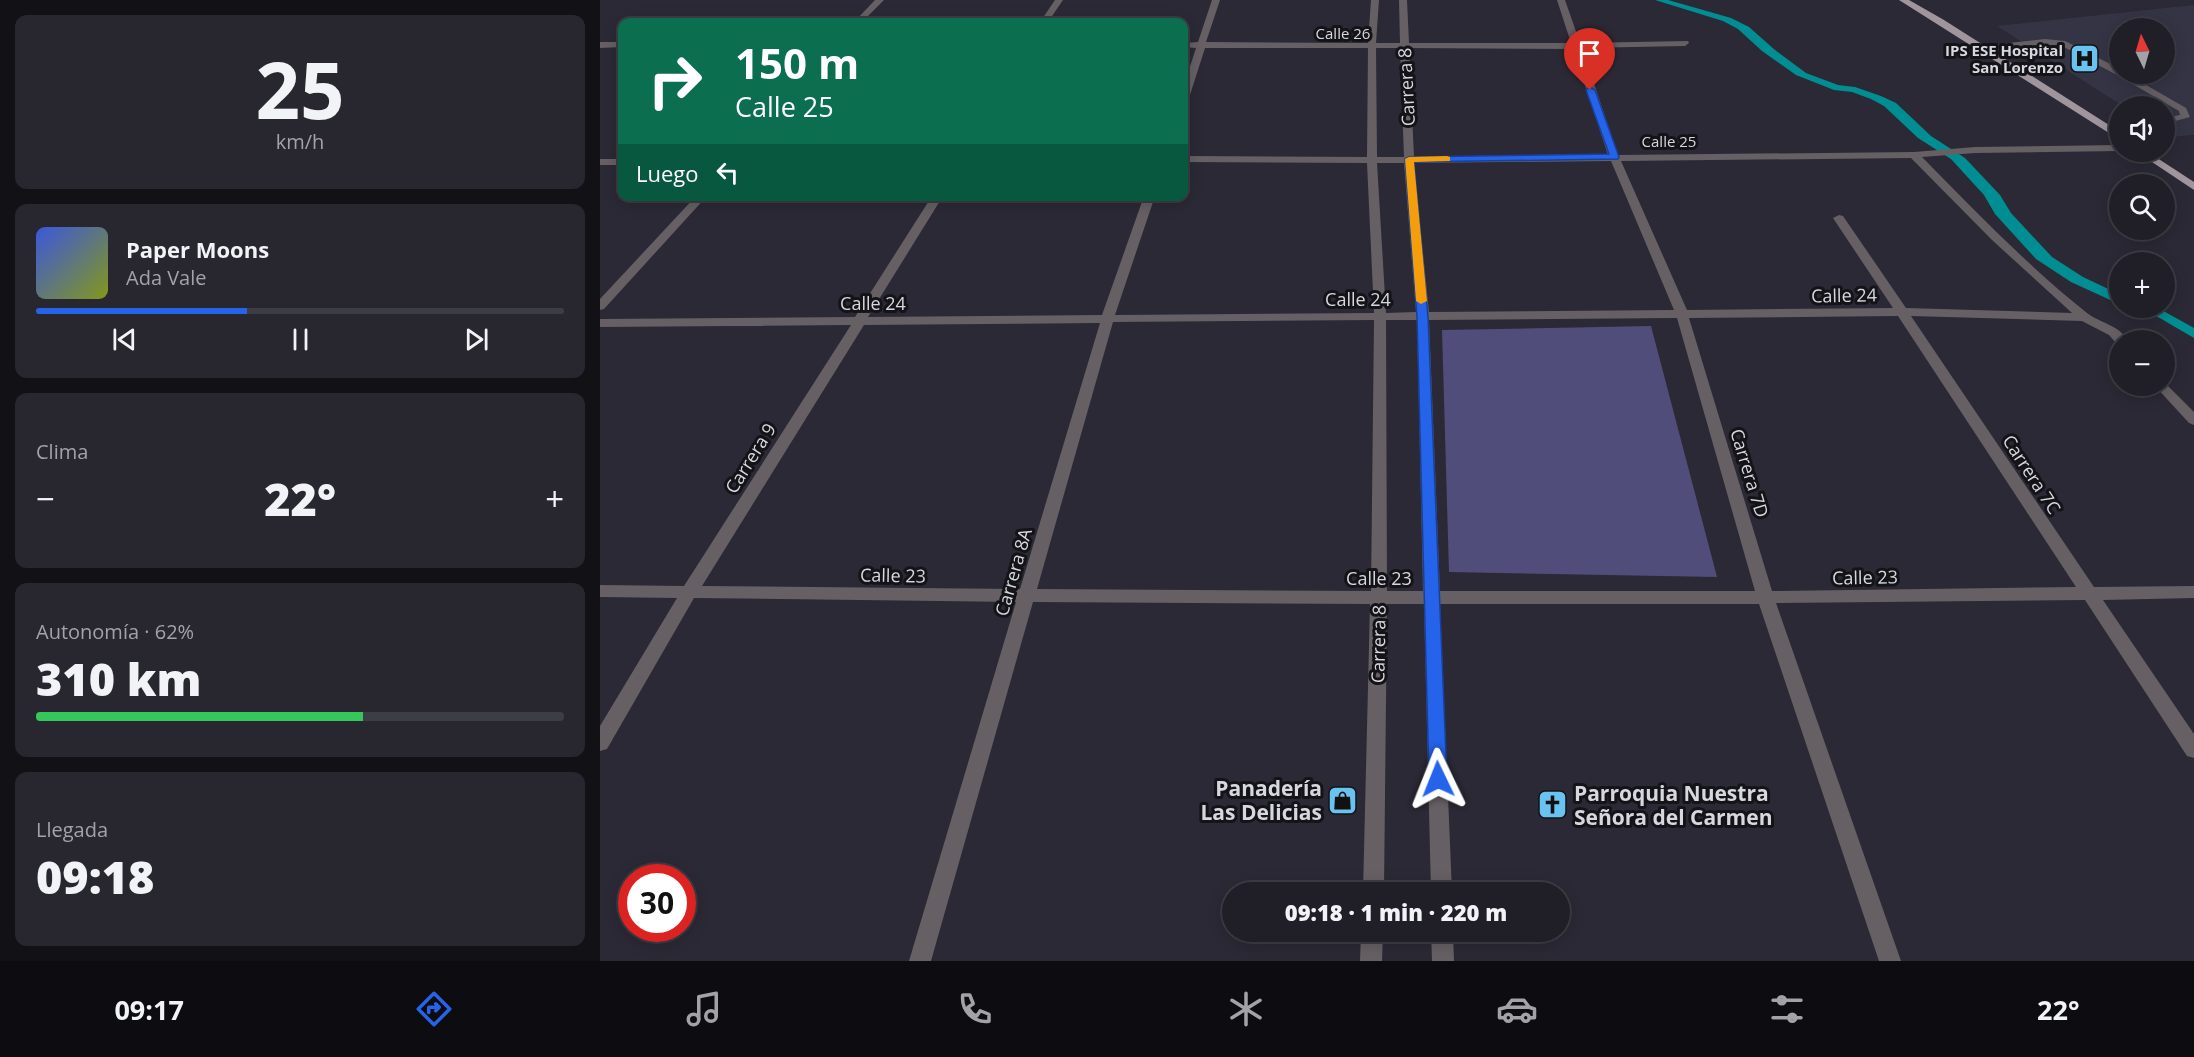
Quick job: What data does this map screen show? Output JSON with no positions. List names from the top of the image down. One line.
{"streets":{"street":["Calle 26","Carrera 8","Calle 25","Calle 24","Carrera 9","Carrera 7D","Carrera 7C","Carrera 8A","Calle 23"]},"crossings":[["Calle 26","Carrera 8"],["Calle 26","Carrera 7D"],["Carrera 8","Calle 25"],["Carrera 8","Calle 24"],["Carrera 8","Calle 23"],["Calle 25","Carrera 7D"],["Calle 24","Carrera 9"],["Calle 24","Carrera 7D"],["Calle 24","Carrera 7C"],["Calle 24","Carrera 8A"],["Carrera 9","Calle 23"],["Carrera 7D","Calle 23"],["Carrera 7C","Calle 23"],["Carrera 8A","Calle 23"]],"places":{"hospital":["IPS ESE Hospital San Lorenzo"],"shop":["Panadería Las Delicias"],"church":["Parroquia Nuestra Señora del Carmen"]},"north":"top","page":{"tile":[["25","km/h"],"Clima",["Autonomía · 62%","310 km"],["Llegada","09:18"]],"map_buttons":["+","−"],"turn":["150 m","Calle 25"],"then":"Luego","song":["Paper Moons","Ada Vale"],"heat":["−","22°","+"],"limit":"30","trip":"09:18 · 1 min · 220 m","tabs":["09:17","22°"]}}
